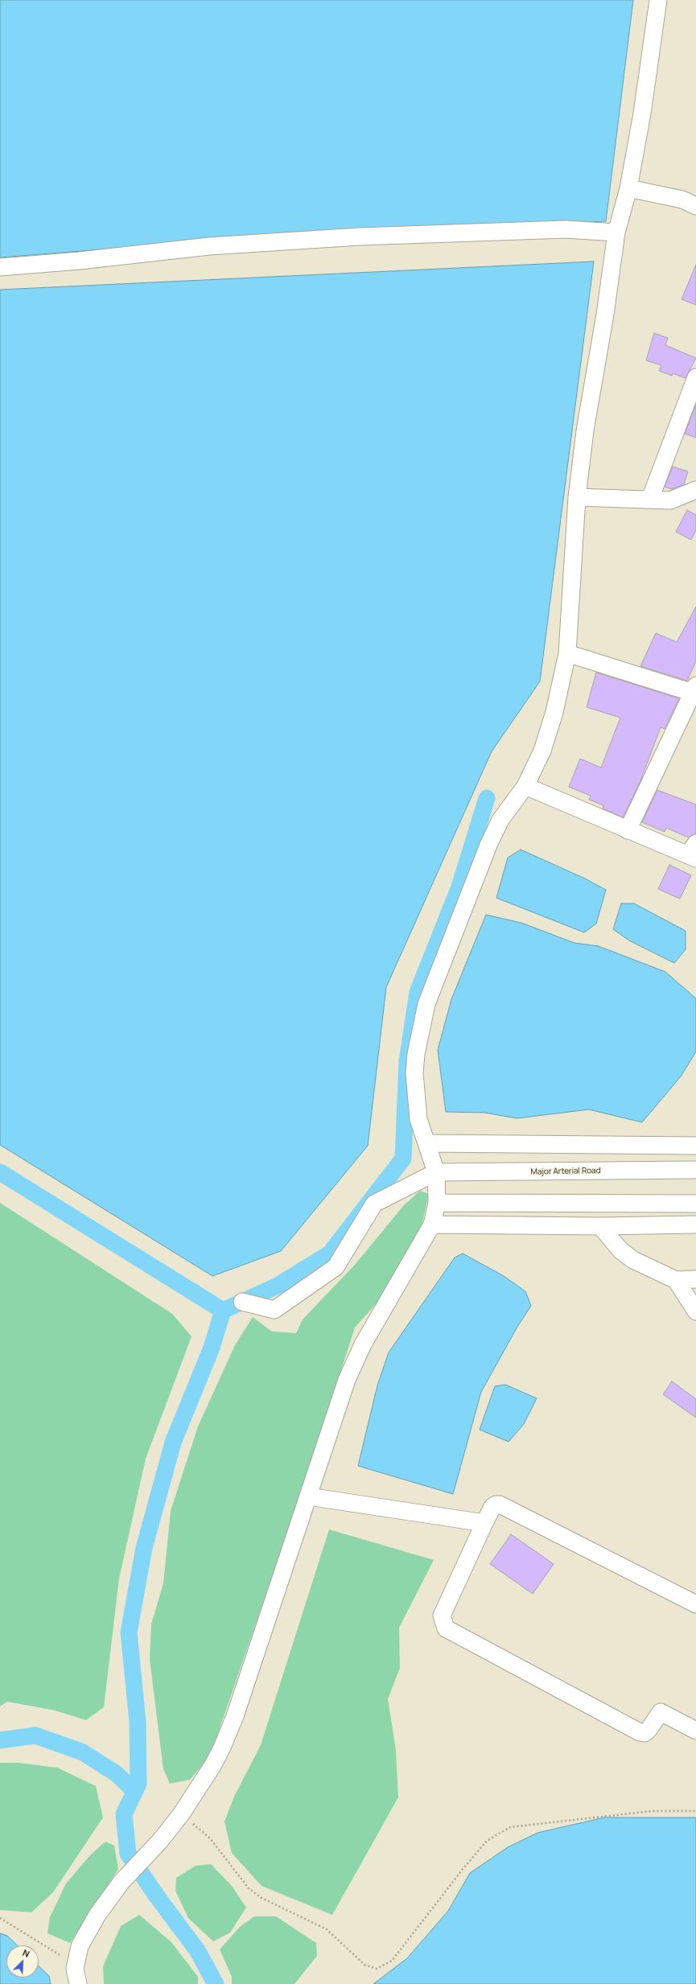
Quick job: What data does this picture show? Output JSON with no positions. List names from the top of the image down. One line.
{"streets":{"street":["Major Arterial Road"]},"north":"top right"}
